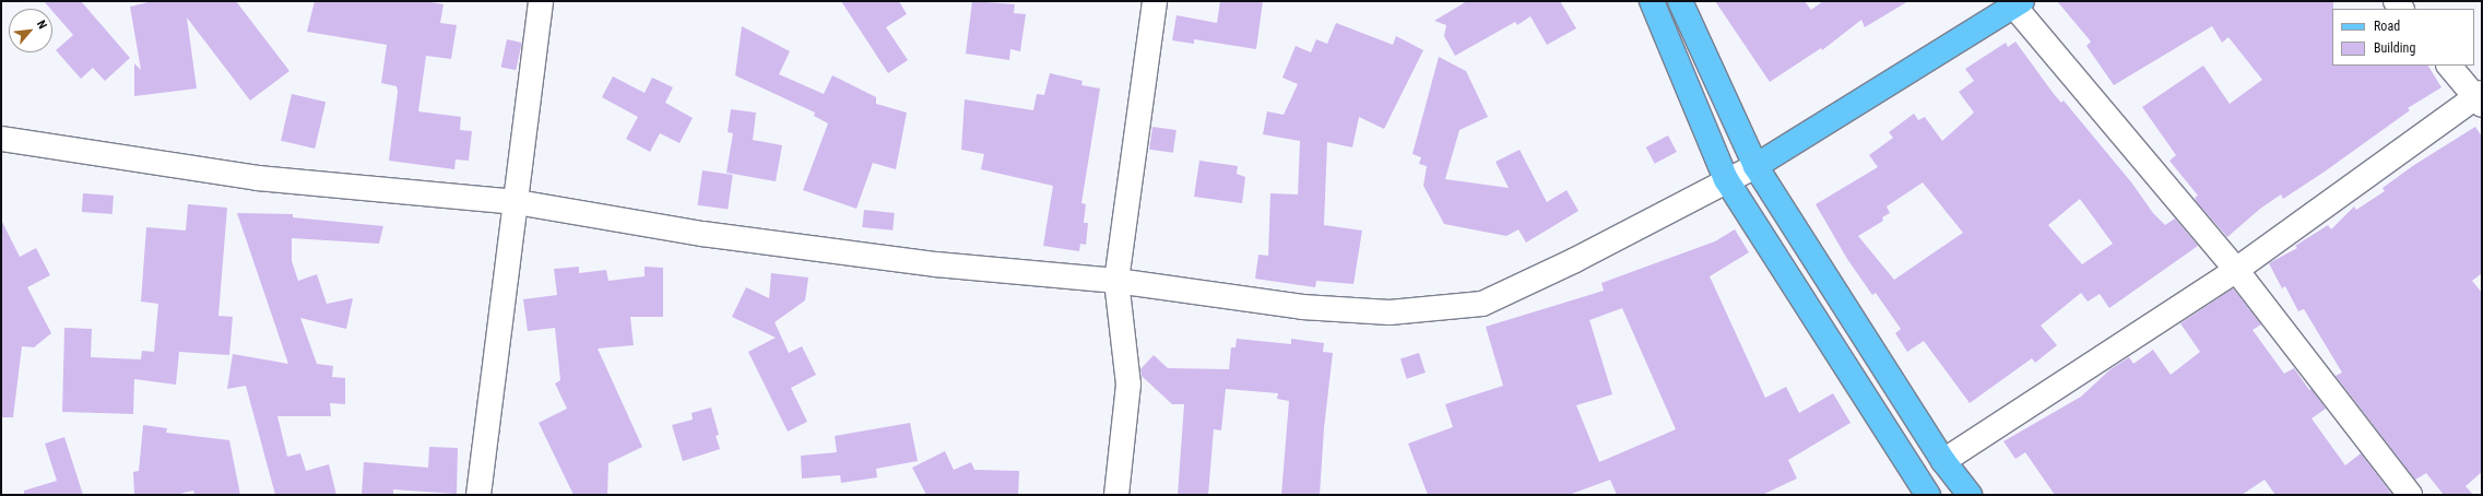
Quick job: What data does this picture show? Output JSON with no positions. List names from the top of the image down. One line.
{"legend":["Road","Building"],"north":"top right"}
